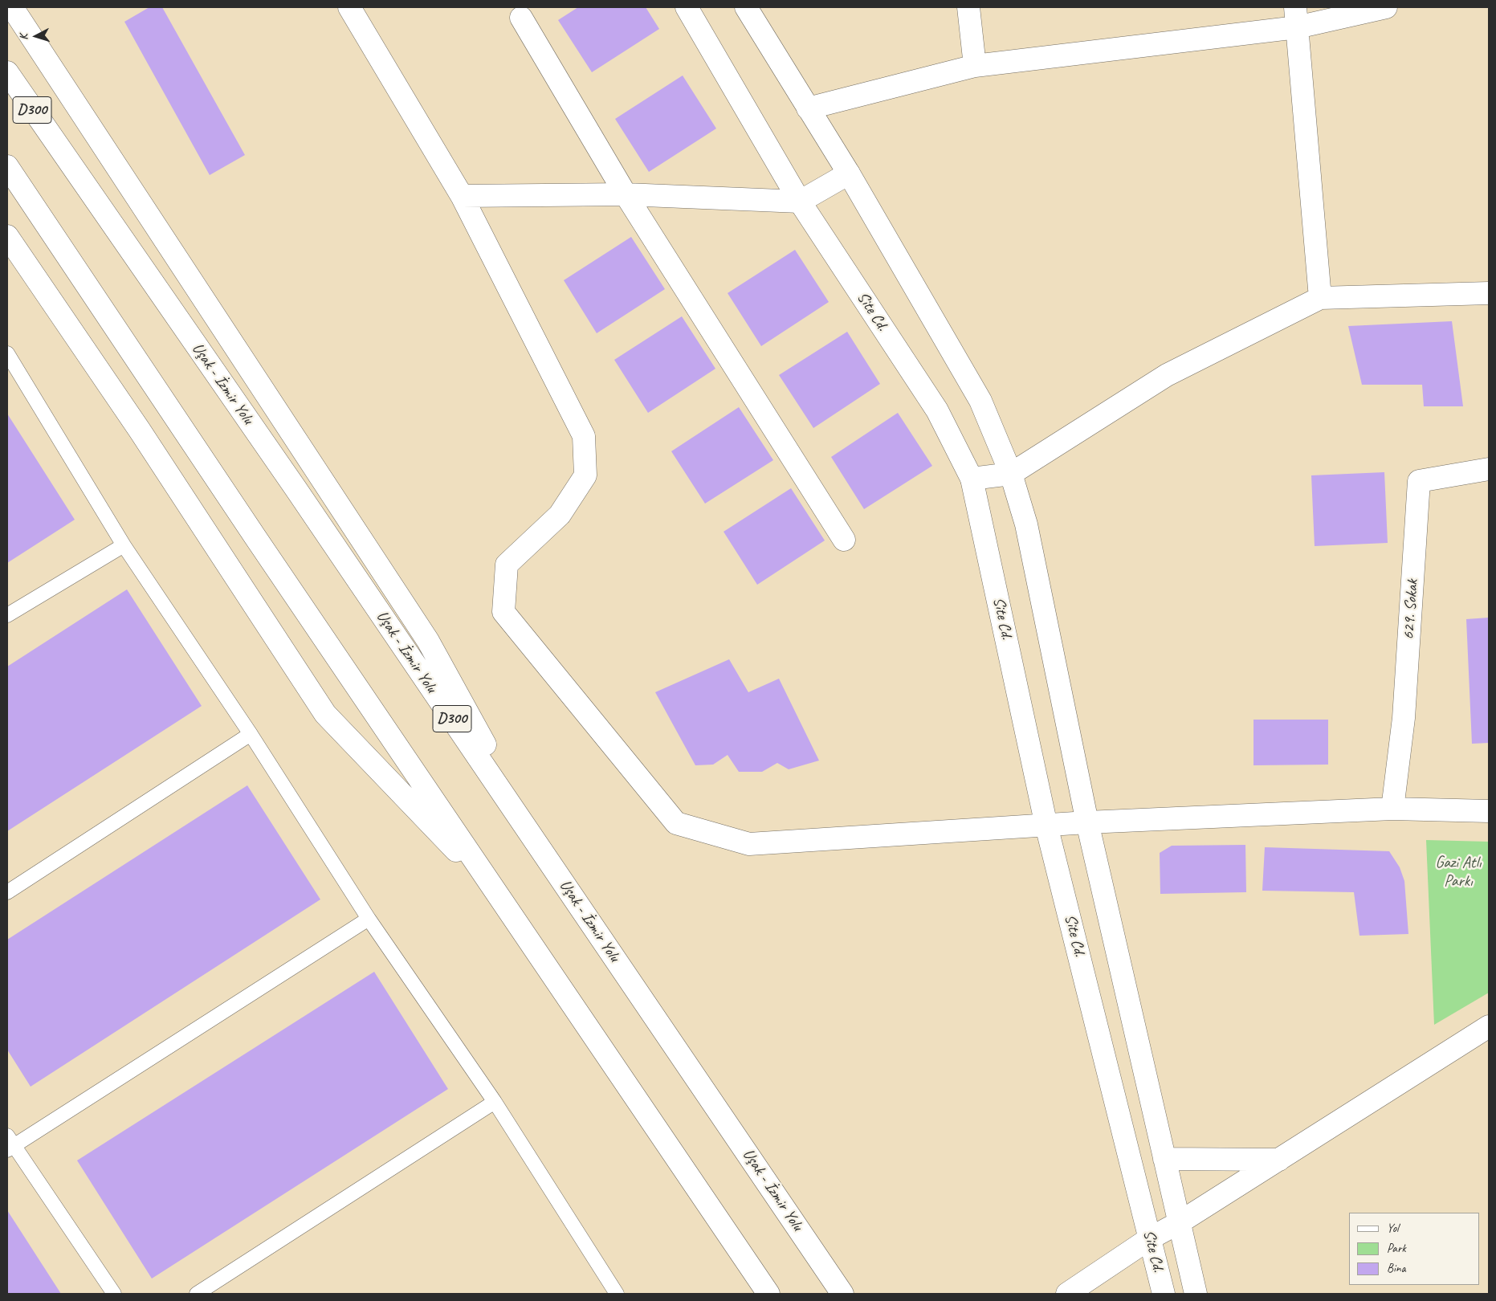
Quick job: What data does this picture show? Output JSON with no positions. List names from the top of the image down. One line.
{"streets":{"main road":["D300","Site Cd.","Uşak - İzmir Yolu","629. Sokak"]},"parks":["Gazi Atlı Parkı"],"legend":["Yol","Park","Bina"],"north":"left"}
